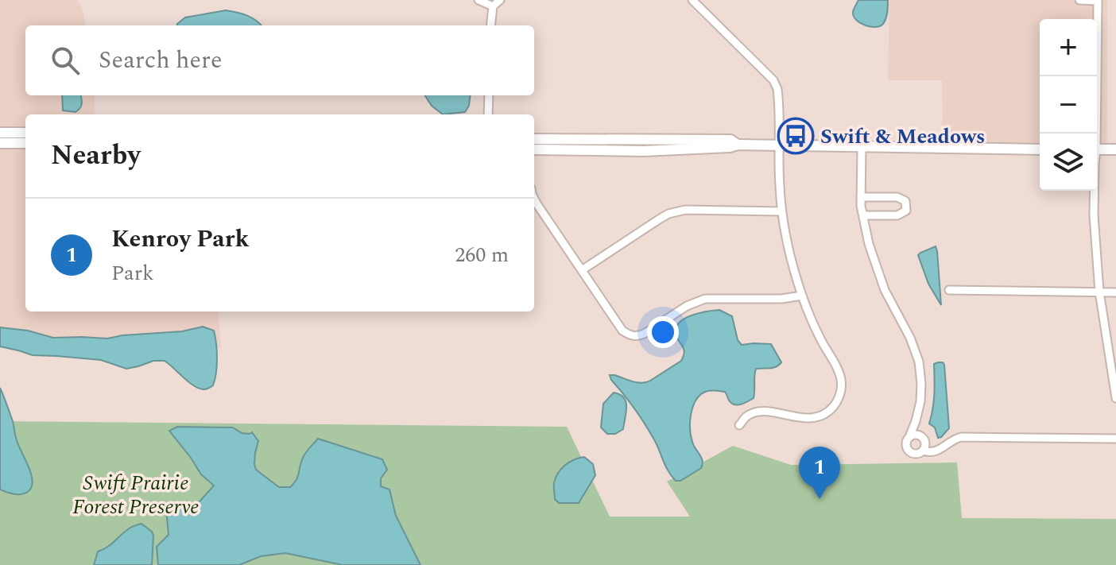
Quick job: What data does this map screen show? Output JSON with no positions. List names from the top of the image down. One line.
{"parks":["Swift Prairie Forest Preserve"],"places":{"bus stop":["Swift & Meadows"]},"page":{"map_buttons":["+","−"],"search":"Search here","heading":"Nearby","list":[{"mark":"1","name":"Kenroy Park","note":"Park","value":"260 m"}],"pins":"1"}}
